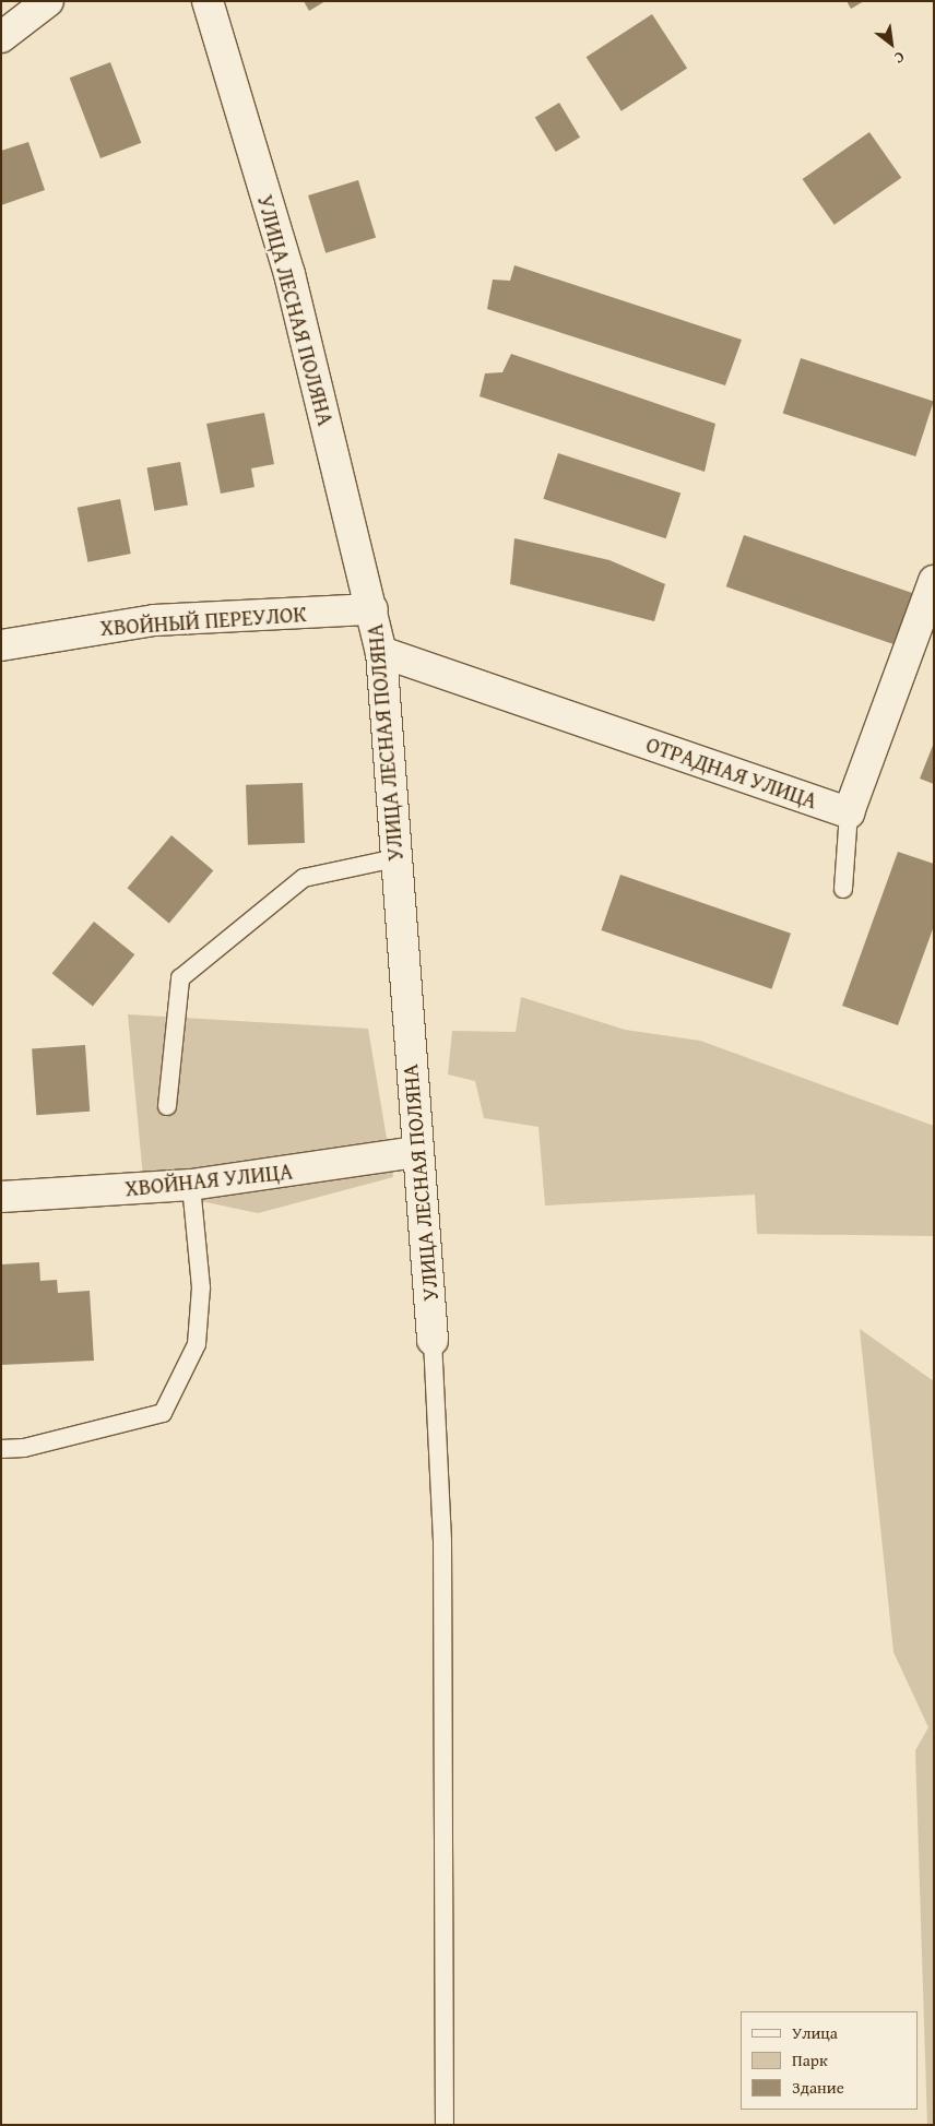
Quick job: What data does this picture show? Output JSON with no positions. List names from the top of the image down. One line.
{"streets":{"street":["УЛИЦА ЛЕСНАЯ ПОЛЯНА","ХВОЙНЫЙ ПЕРЕУЛОК","ОТРАДНАЯ УЛИЦА","ХВОЙНАЯ УЛИЦА"]},"crossings":[["УЛИЦА ЛЕСНАЯ ПОЛЯНА","ХВОЙНЫЙ ПЕРЕУЛОК"],["УЛИЦА ЛЕСНАЯ ПОЛЯНА","ОТРАДНАЯ УЛИЦА"],["УЛИЦА ЛЕСНАЯ ПОЛЯНА","ХВОЙНАЯ УЛИЦА"]],"legend":["Улица","Парк","Здание"],"north":"bottom right"}
